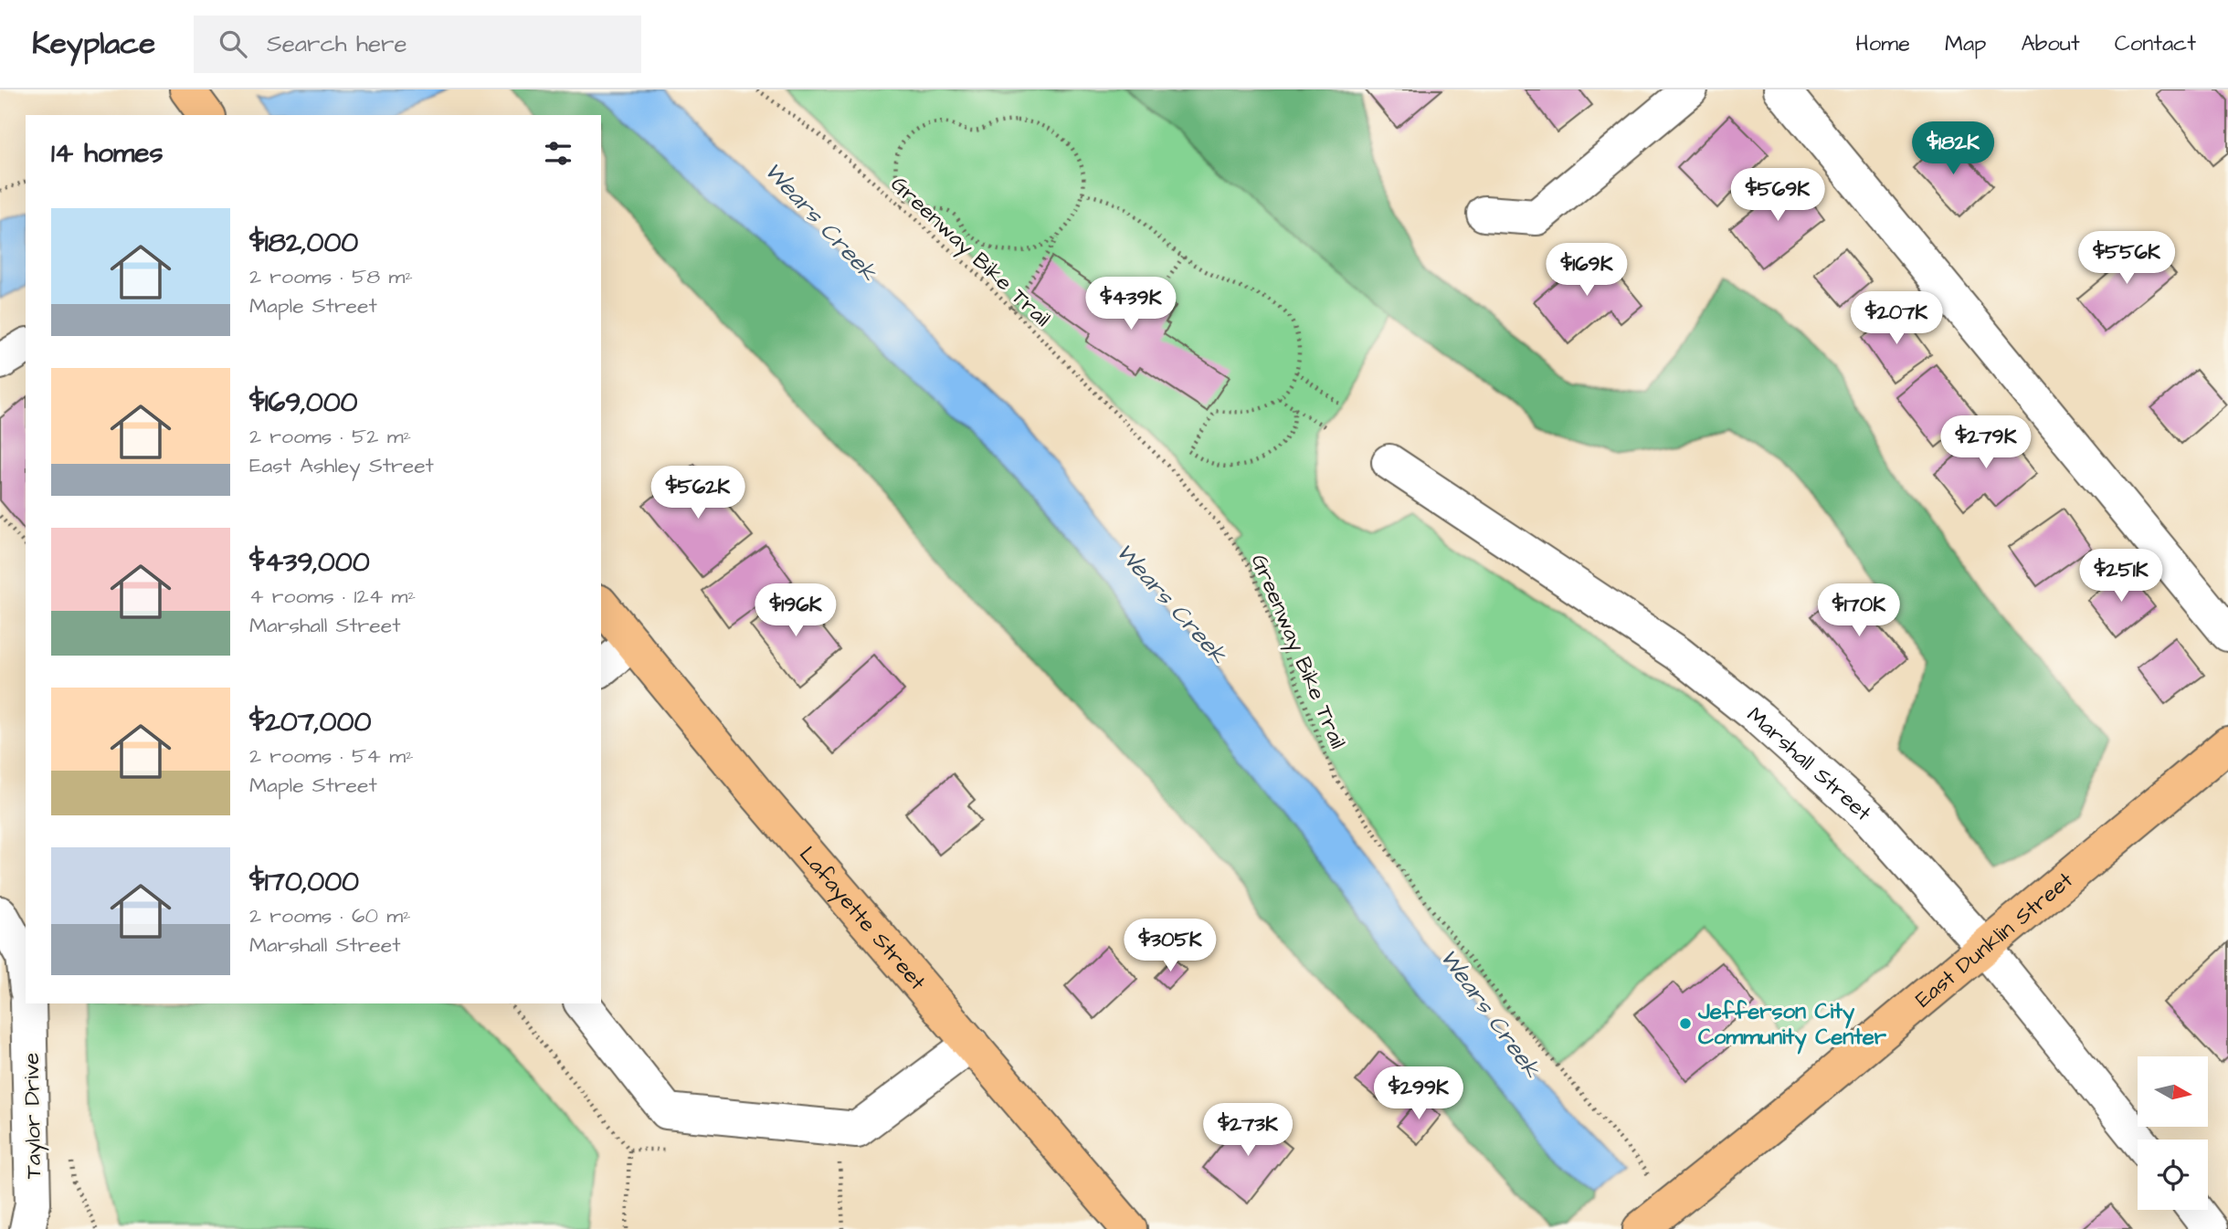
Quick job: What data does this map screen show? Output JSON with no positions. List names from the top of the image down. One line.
{"streets":{"main road":["Lafayette Street","East Dunklin Street"],"street":["Marshall Street","Taylor Drive"],"path":["Greenway Bike Trail"]},"crossings":[["Marshall Street","East Dunklin Street"]],"water":["Wears Creek"],"places":["Jefferson City Community Center"],"north":"right","page":{"header":"Keyplace","search":"Search here","nav":["Home","Map","About","Contact"],"heading":"14 homes","price":["$182K","$569K","$556K","$169K","$439K","$207K","$279K","$562K","$251K","$196K","$170K","$305K","$299K","$273K"],"list":[{"name":"$182,000","note":"2 rooms · 58 m² · Maple Street"},{"name":"$169,000","note":"2 rooms · 52 m² · East Ashley Street"},{"name":"$439,000","note":"4 rooms · 124 m² · Marshall Street"},{"name":"$207,000","note":"2 rooms · 54 m² · Maple Street"},{"name":"$170,000","note":"2 rooms · 60 m² · Marshall Street"}]}}
